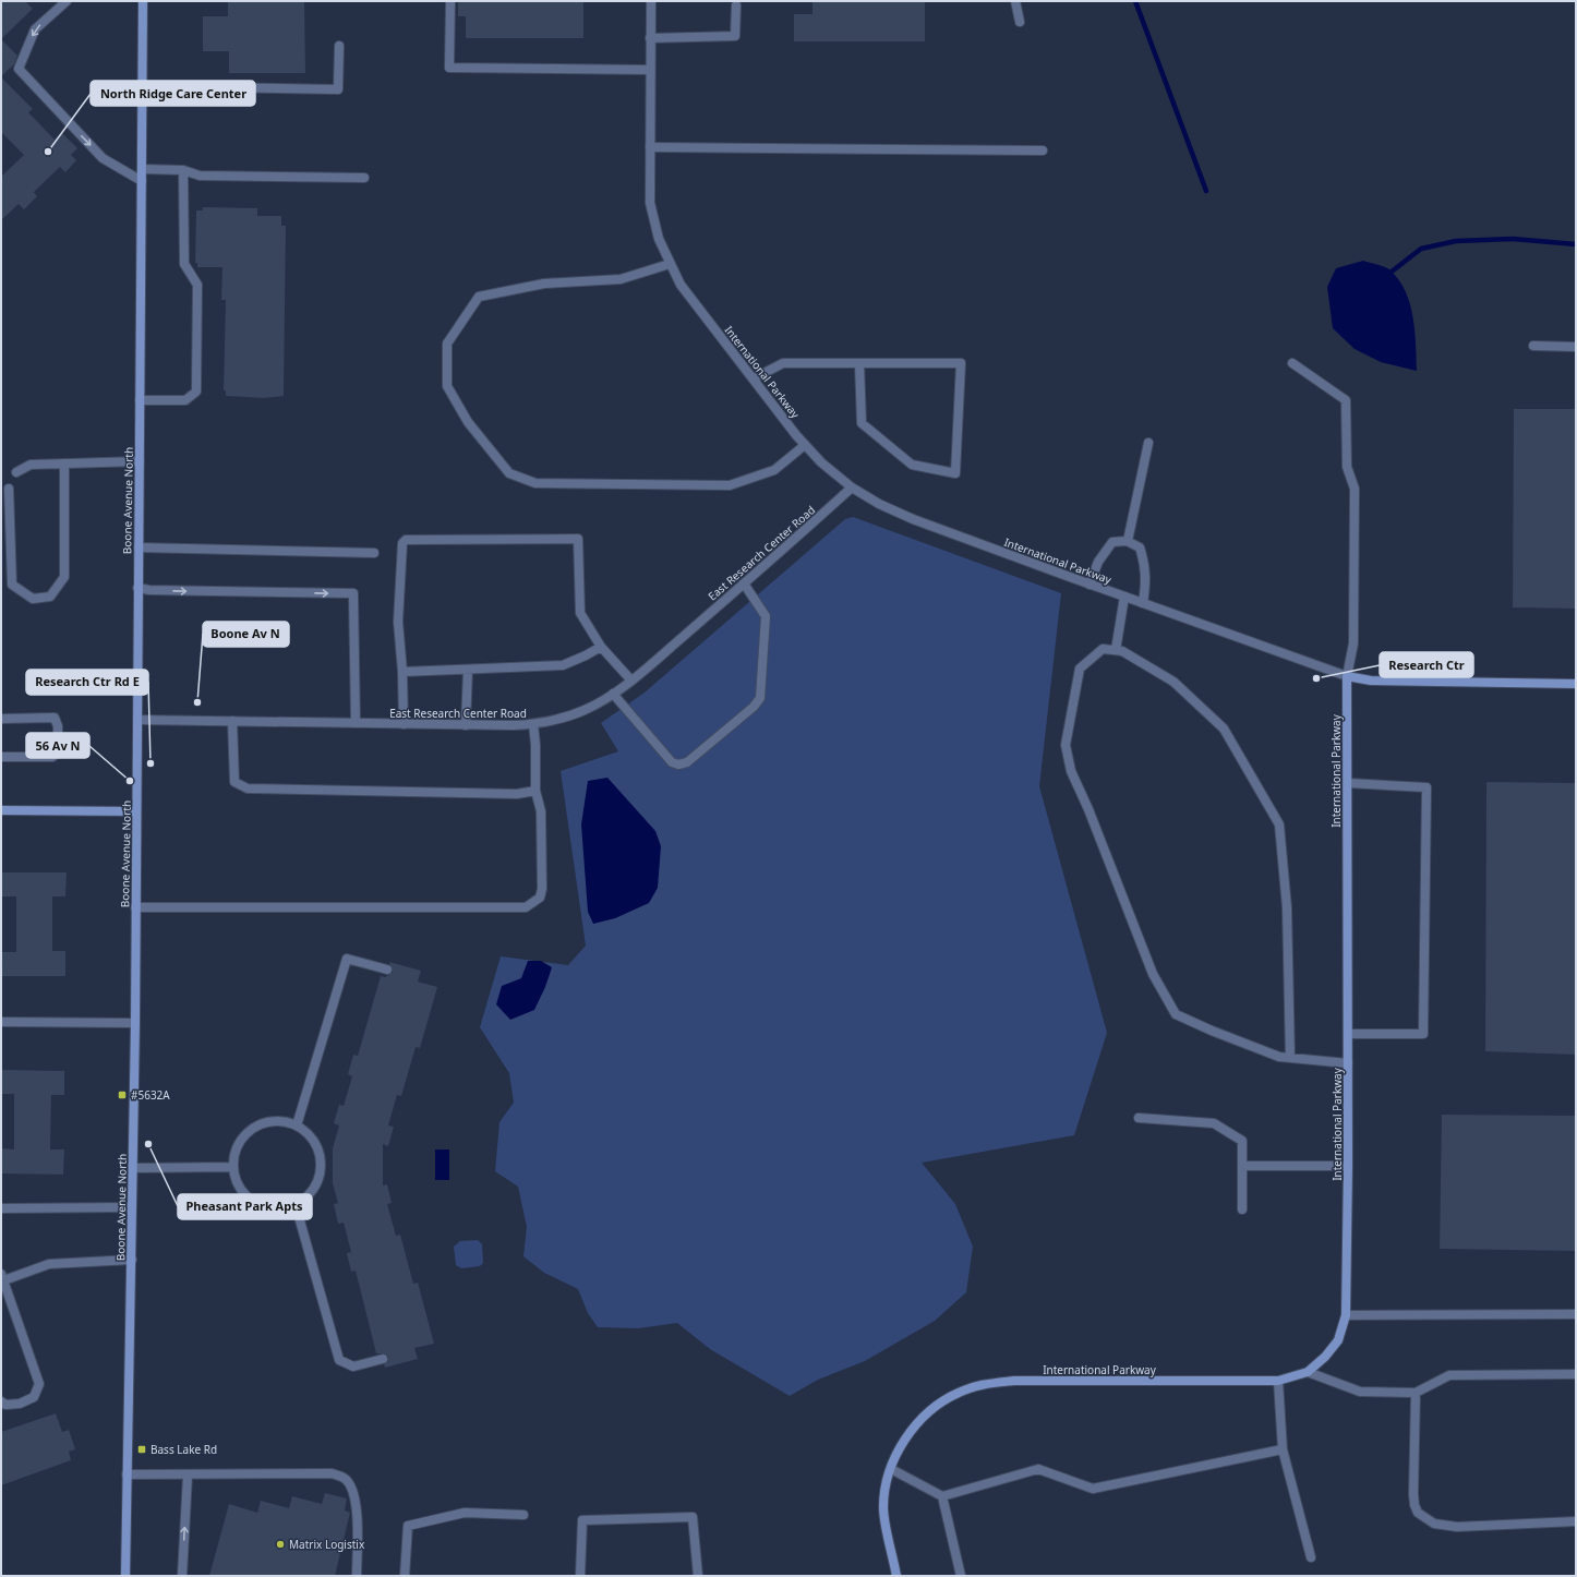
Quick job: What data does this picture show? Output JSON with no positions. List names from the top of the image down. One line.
{"streets":{"street":["International Parkway","Boone Avenue North","East Research Center Road"]},"crossings":[["International Parkway","East Research Center Road"],["Boone Avenue North","East Research Center Road"]],"places":{"other":["North Ridge Care Center","Research Ctr","Boone Av N","Research Ctr Rd E","56 Av N","Pheasant Park Apts","Matrix Logistix"],"transit":["#5632A","Bass Lake Rd"]}}
